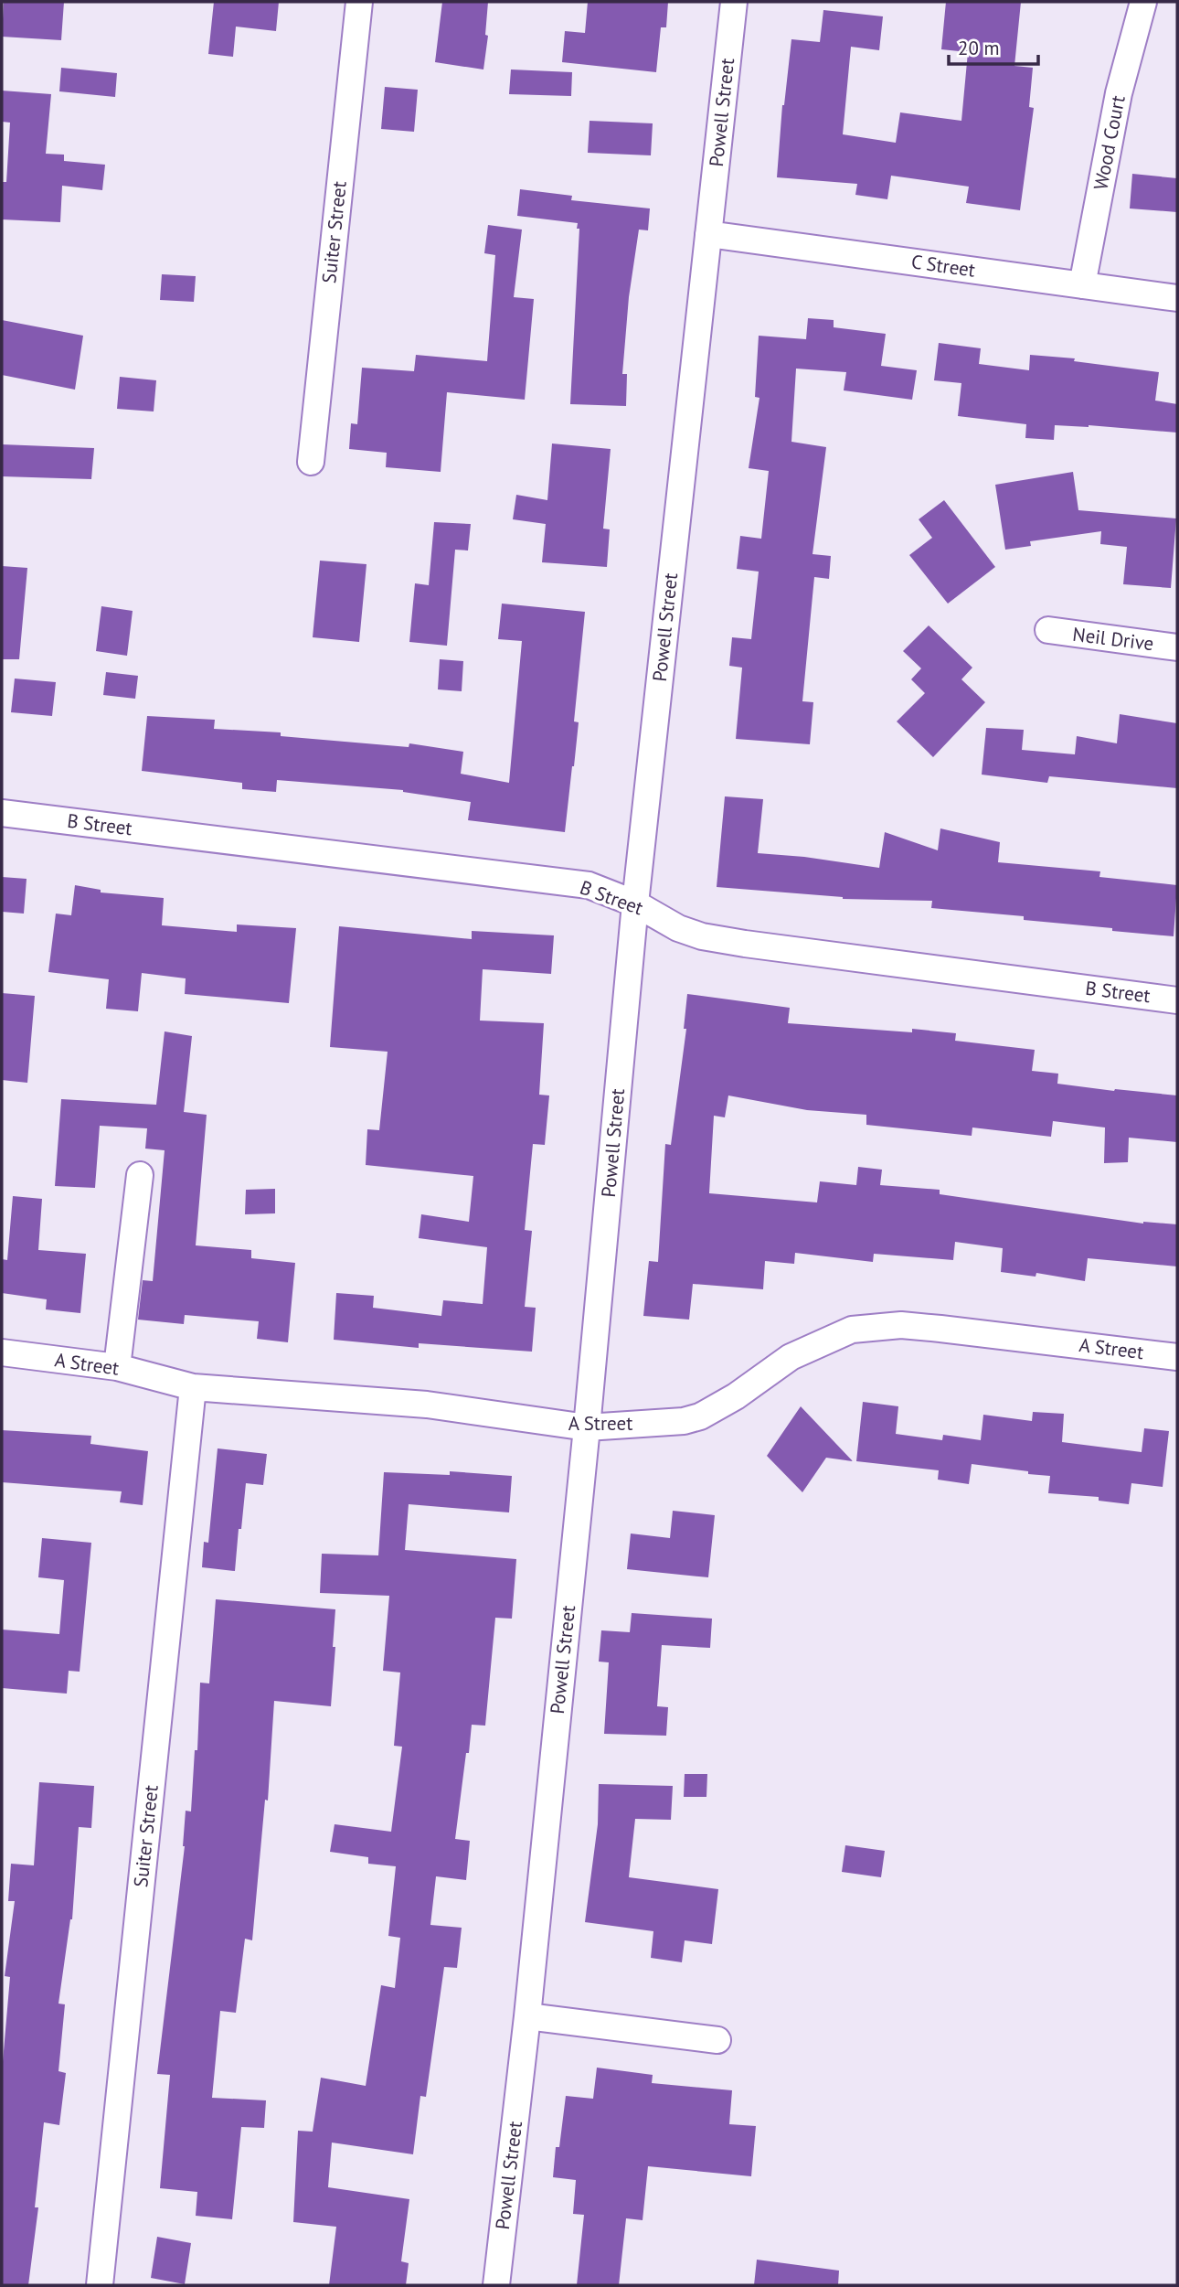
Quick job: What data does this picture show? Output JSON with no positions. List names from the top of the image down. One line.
{"streets":{"street":["Powell Street","Wood Court","Suiter Street","C Street","Neil Drive","B Street","A Street"]},"crossings":[["Powell Street","C Street"],["Powell Street","B Street"],["Powell Street","A Street"],["Wood Court","C Street"],["Suiter Street","A Street"]],"scale_bar":"20 m"}
